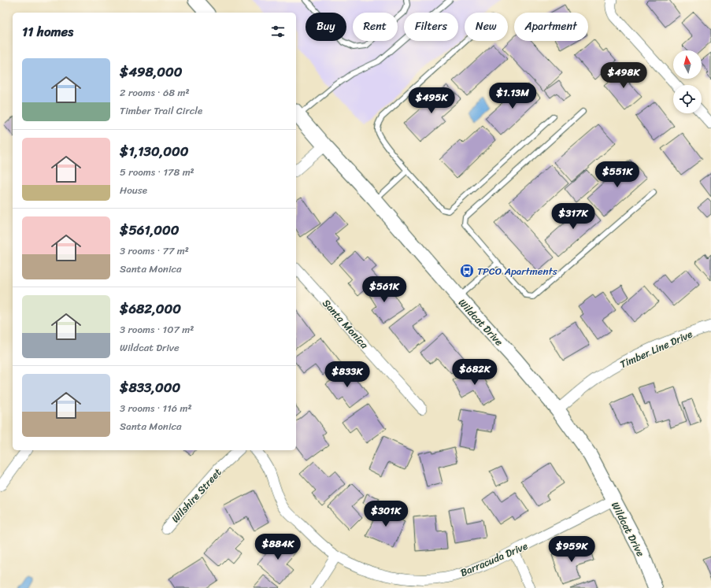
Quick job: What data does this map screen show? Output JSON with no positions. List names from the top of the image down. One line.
{"streets":{"main road":["Wildcat Drive"],"street":["Santa Monica","Timber Line Drive","Wilshire Street","Barracuda Drive"]},"crossings":[["Wildcat Drive","Timber Line Drive"],["Wildcat Drive","Barracuda Drive"]],"places":{"bus stop":["TPCO Apartments"]},"north":"top","page":{"chip":["Buy","Rent","Filters","New","Apartment"],"heading":"11 homes","list":[{"name":"$498,000","note":"2 rooms · 68 m² · Timber Trail Circle"},{"name":"$1,130,000","note":"5 rooms · 178 m² · House"},{"name":"$561,000","note":"3 rooms · 77 m² · Santa Monica"},{"name":"$682,000","note":"3 rooms · 107 m² · Wildcat Drive"},{"name":"$833,000","note":"3 rooms · 116 m² · Santa Monica"}],"price":["$498K","$1.13M","$495K","$551K","$317K","$561K","$682K","$833K","$301K","$884K","$959K"]}}
